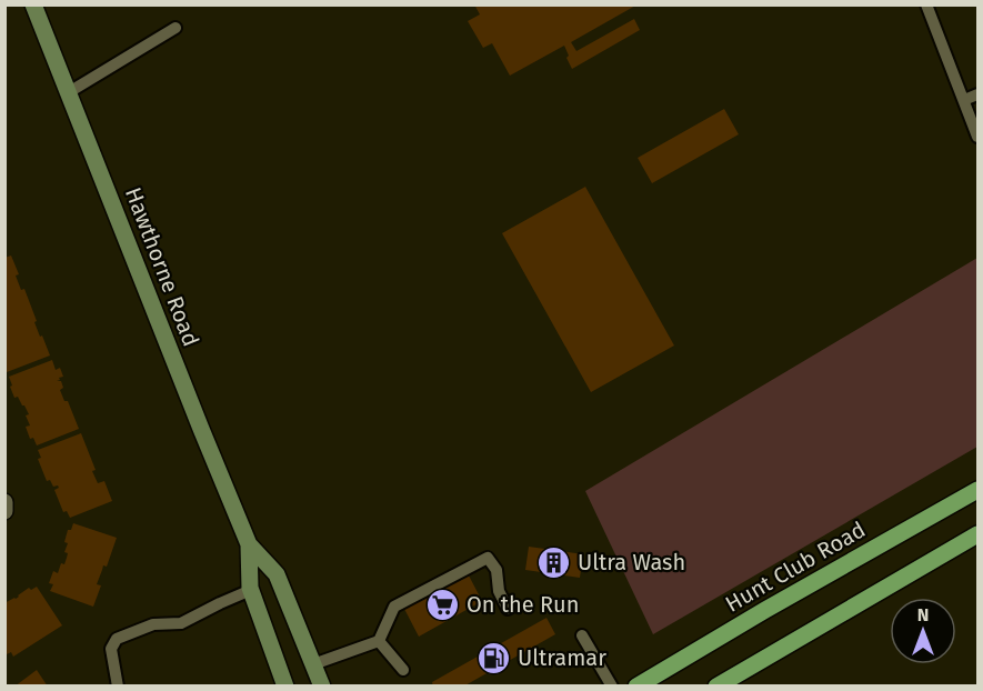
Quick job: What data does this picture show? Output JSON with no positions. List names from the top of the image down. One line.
{"streets":{"main road":["Hawthorne Road","Hunt Club Road"]},"places":{"building":["Ultra Wash"],"supermarket":["On the Run"],"fuel station":["Ultramar"]},"north":"top"}
